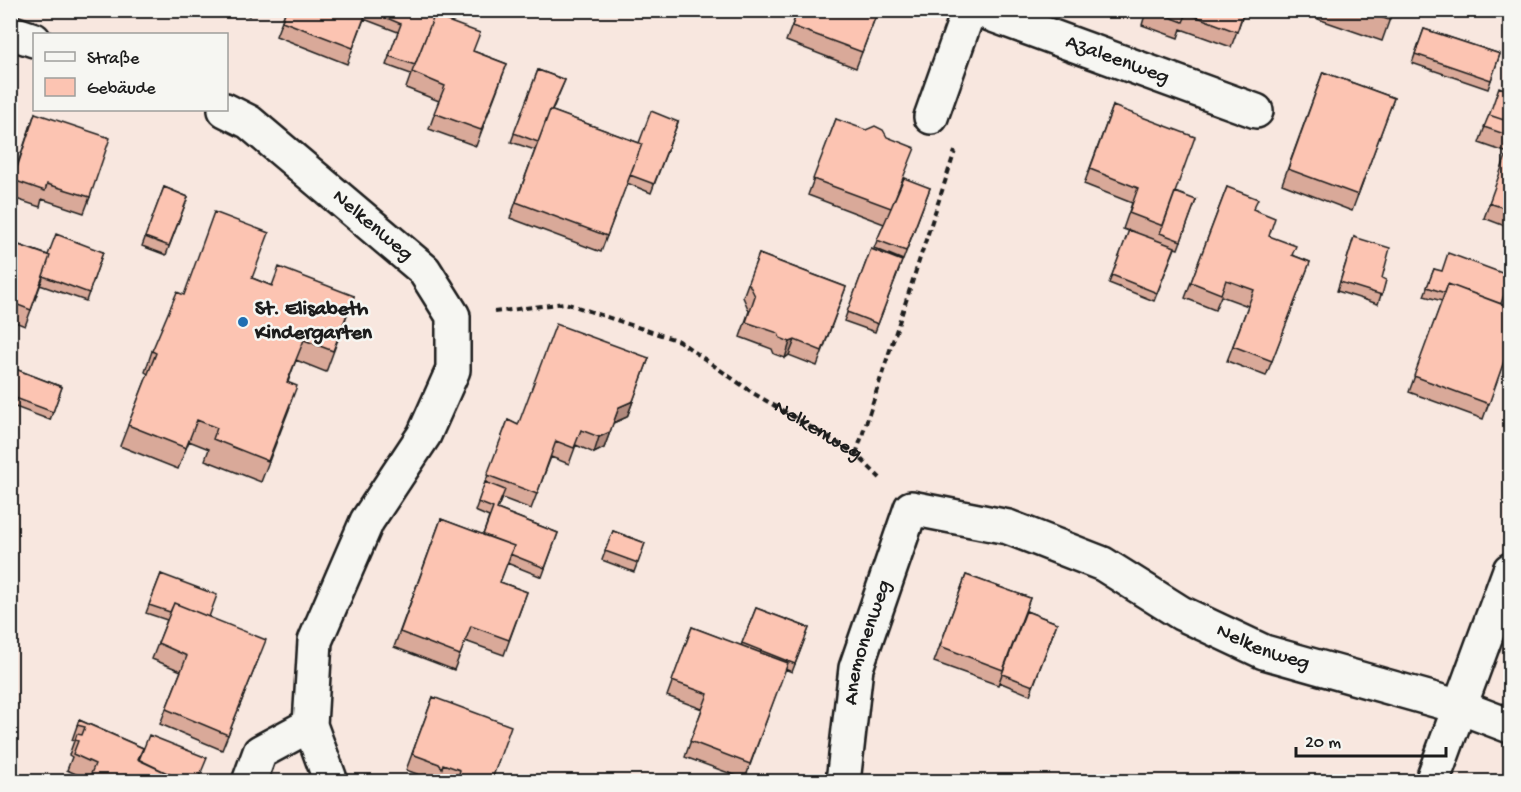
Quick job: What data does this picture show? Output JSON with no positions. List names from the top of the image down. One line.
{"streets":{"street":["Azaleenweg","Nelkenweg","Anemonenweg"]},"crossings":[["Nelkenweg","Anemonenweg"]],"places":["St. Elisabeth Kindergarten"],"legend":["Straße","Gebäude"],"scale_bar":"20 m"}
